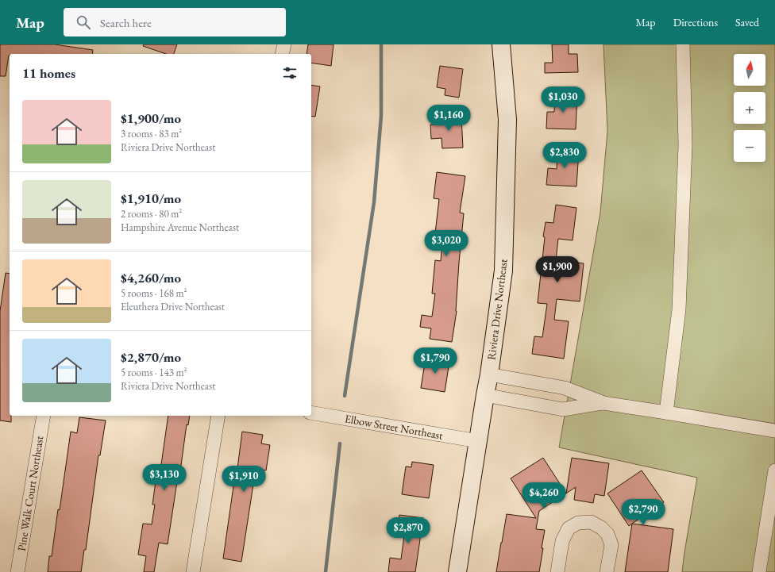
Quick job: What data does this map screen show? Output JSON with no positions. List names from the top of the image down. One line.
{"streets":{"street":["Riviera Drive Northeast","Elbow Street Northeast","Pine Walk Court Northeast"]},"crossings":[["Riviera Drive Northeast","Elbow Street Northeast"]],"north":"top","page":{"header":"Map","search":"Search here","nav":["Map","Directions","Saved"],"map_buttons":["+","−"],"heading":"11 homes","price":["$1,030","$1,160","$2,830","$3,020","$1,900","$1,790","$3,130","$1,910","$4,260","$2,790","$2,870"],"list":[{"name":"$1,900/mo","note":"3 rooms · 83 m² · Riviera Drive Northeast"},{"name":"$1,910/mo","note":"2 rooms · 80 m² · Hampshire Avenue Northeast"},{"name":"$4,260/mo","note":"5 rooms · 168 m² · Eleuthera Drive Northeast"},{"name":"$2,870/mo","note":"5 rooms · 143 m² · Riviera Drive Northeast"}]}}
